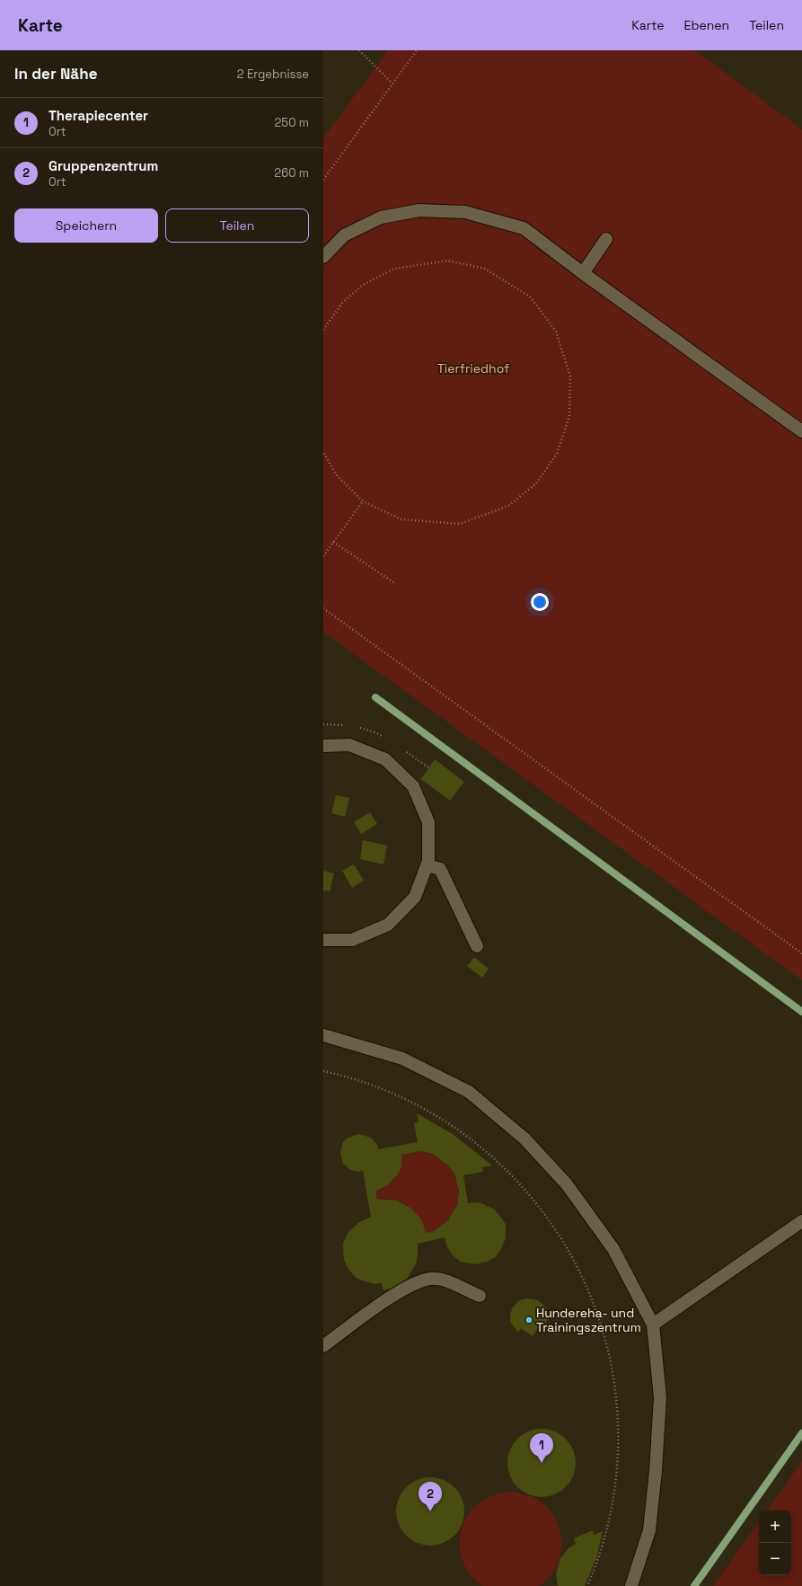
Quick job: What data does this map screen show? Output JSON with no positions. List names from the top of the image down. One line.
{"parks":["Tierfriedhof"],"places":["Hundereha- und Trainingszentrum"],"page":{"header":"Karte","nav":["Karte","Ebenen","Teilen"],"heading":["In der Nähe","2 Ergebnisse"],"list":[{"mark":"1","name":"Therapiecenter","note":"Ort","value":"250 m"},{"mark":"2","name":"Gruppenzentrum","note":"Ort","value":"260 m"}],"buttons":["Speichern","Teilen"],"pins":["1","2"],"map_buttons":["+","−"]}}
